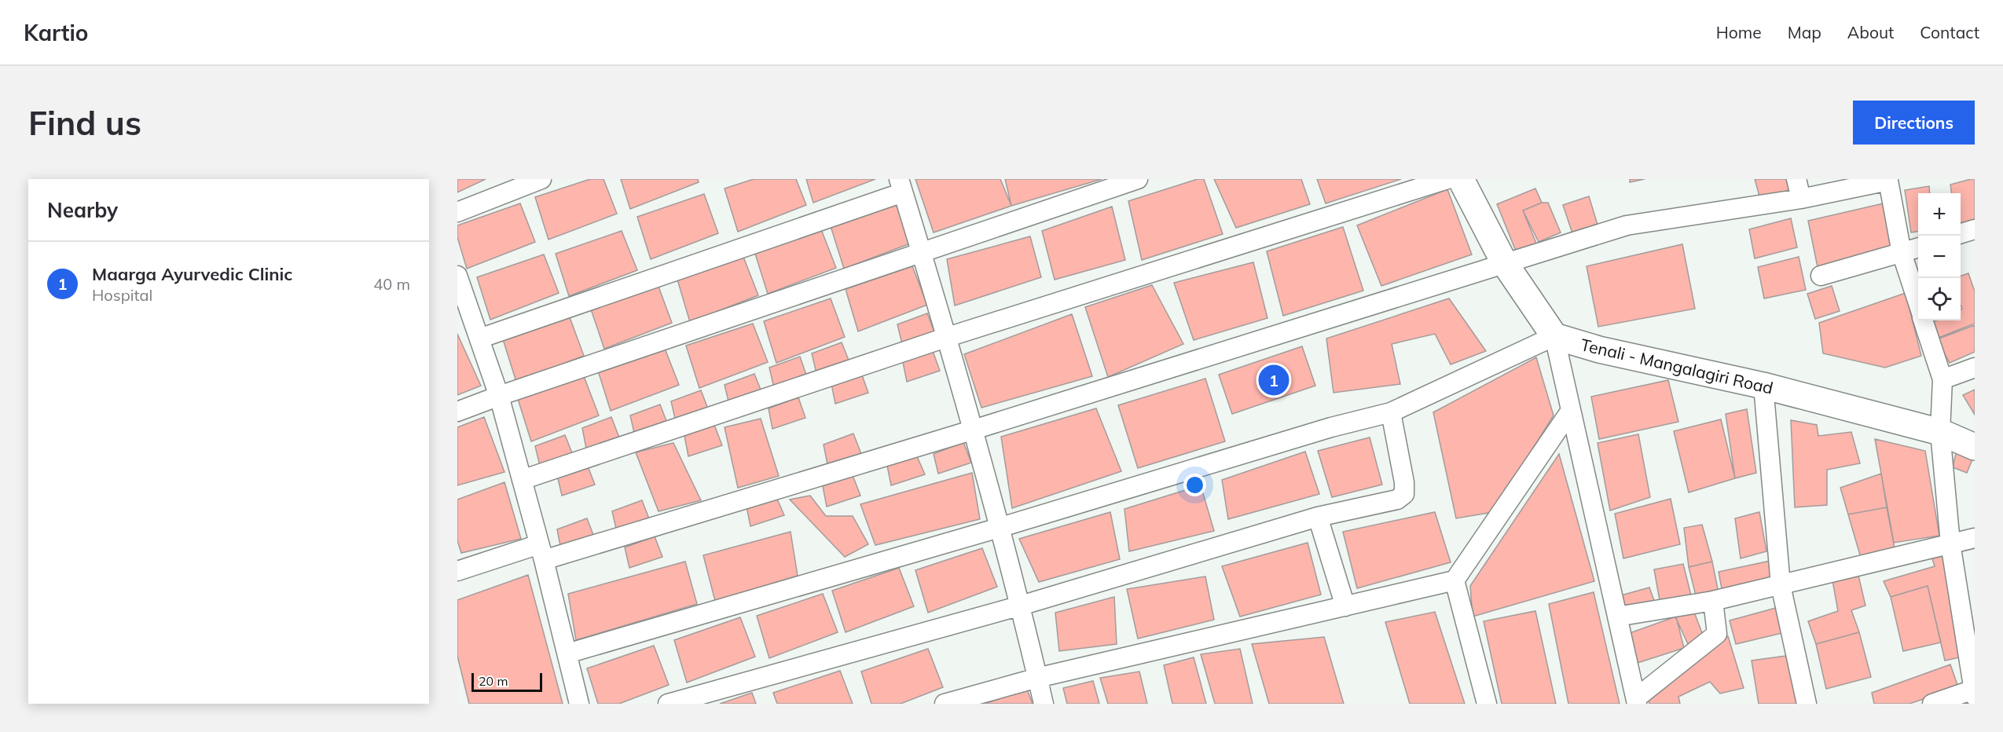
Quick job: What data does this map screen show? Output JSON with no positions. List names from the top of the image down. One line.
{"streets":{"main road":["Tenali - Mangalagiri Road"]},"scale_bar":"20 m","page":{"header":"Kartio","nav":["Home","Map","About","Contact"],"buttons":"Directions","title":"Find us","heading":"Nearby","map_buttons":["+","−"],"list":[{"mark":"1","name":"Maarga Ayurvedic Clinic","note":"Hospital","value":"40 m"}],"pins":"1","scale":"20 m"}}
